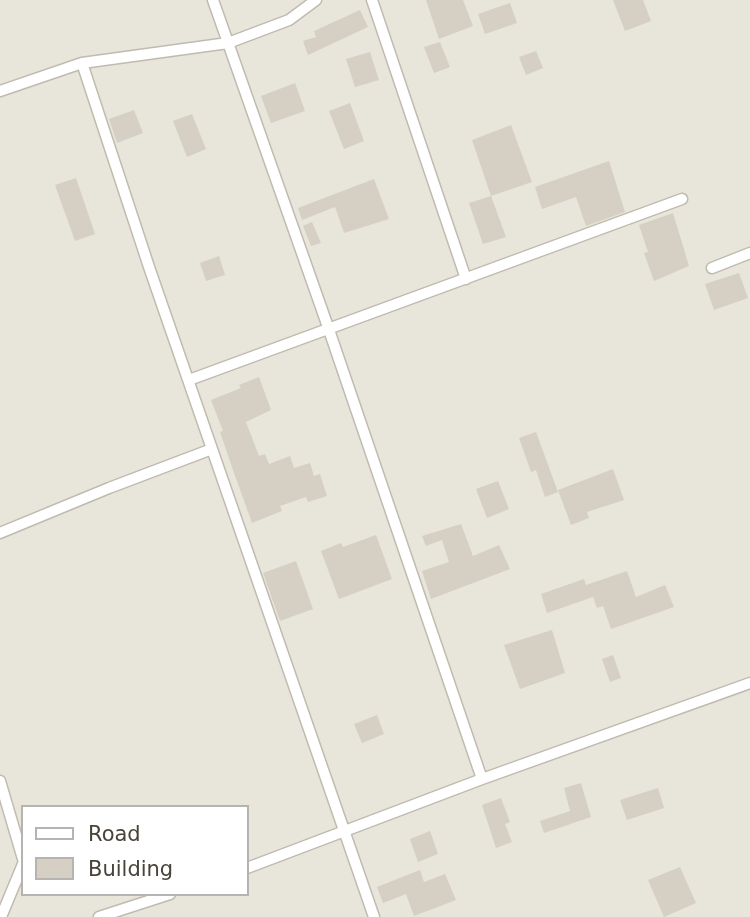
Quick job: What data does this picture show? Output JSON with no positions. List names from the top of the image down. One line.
{"legend":["Road","Building"]}
